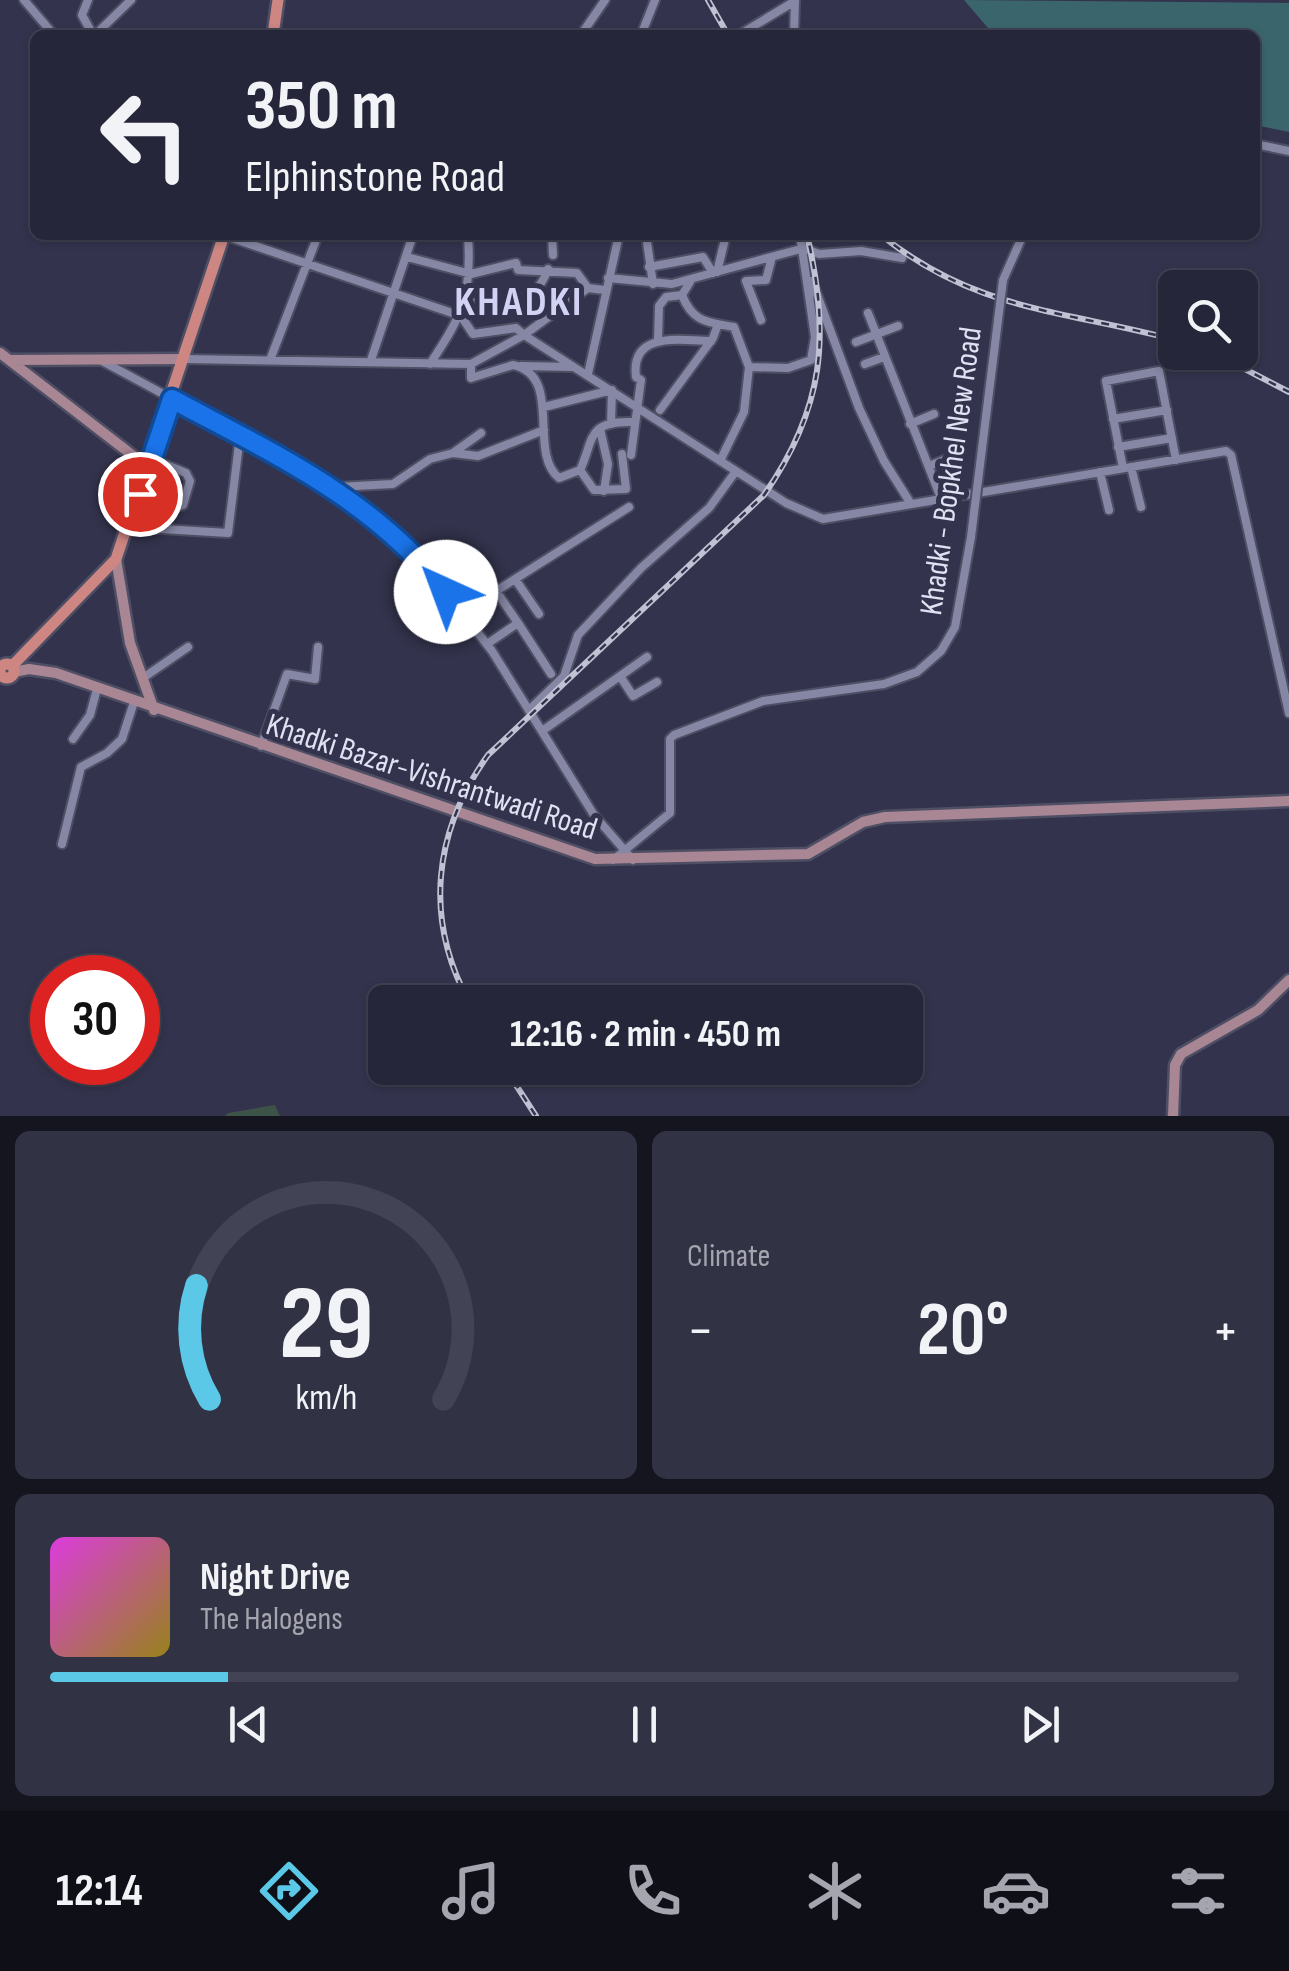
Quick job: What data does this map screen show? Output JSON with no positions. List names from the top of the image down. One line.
{"streets":{"street":["Khadki - Bopkhel New Road","Khadki Bazar-Vishrantwadi Road"]},"districts":["KHADKI"],"page":{"turn":["350 m","Elphinstone Road"],"limit":"30","trip":"12:16 · 2 min · 450 m","tile":"Climate","heat":["−","20°","+"],"song":["Night Drive","The Halogens"],"tabs":"12:14","gauge":["29","km/h"]}}
